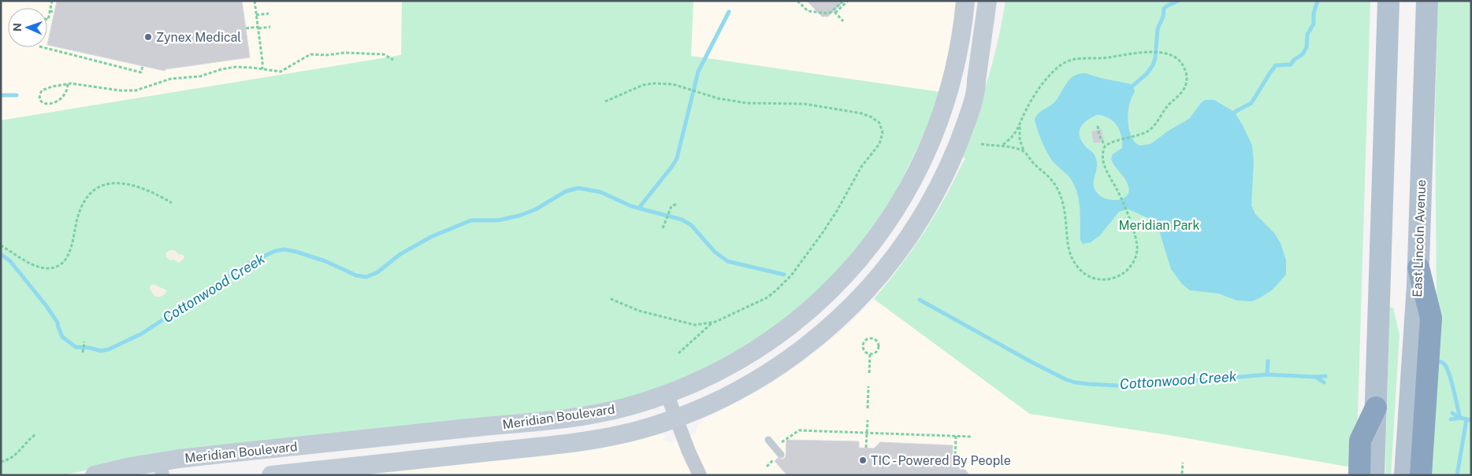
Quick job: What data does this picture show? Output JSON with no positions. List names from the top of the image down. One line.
{"streets":{"main road":["East Lincoln Avenue","Meridian Boulevard"]},"water":["Cottonwood Creek"],"parks":["Meridian Park"],"places":["Zynex Medical","TIC - Powered By People"],"north":"left"}
